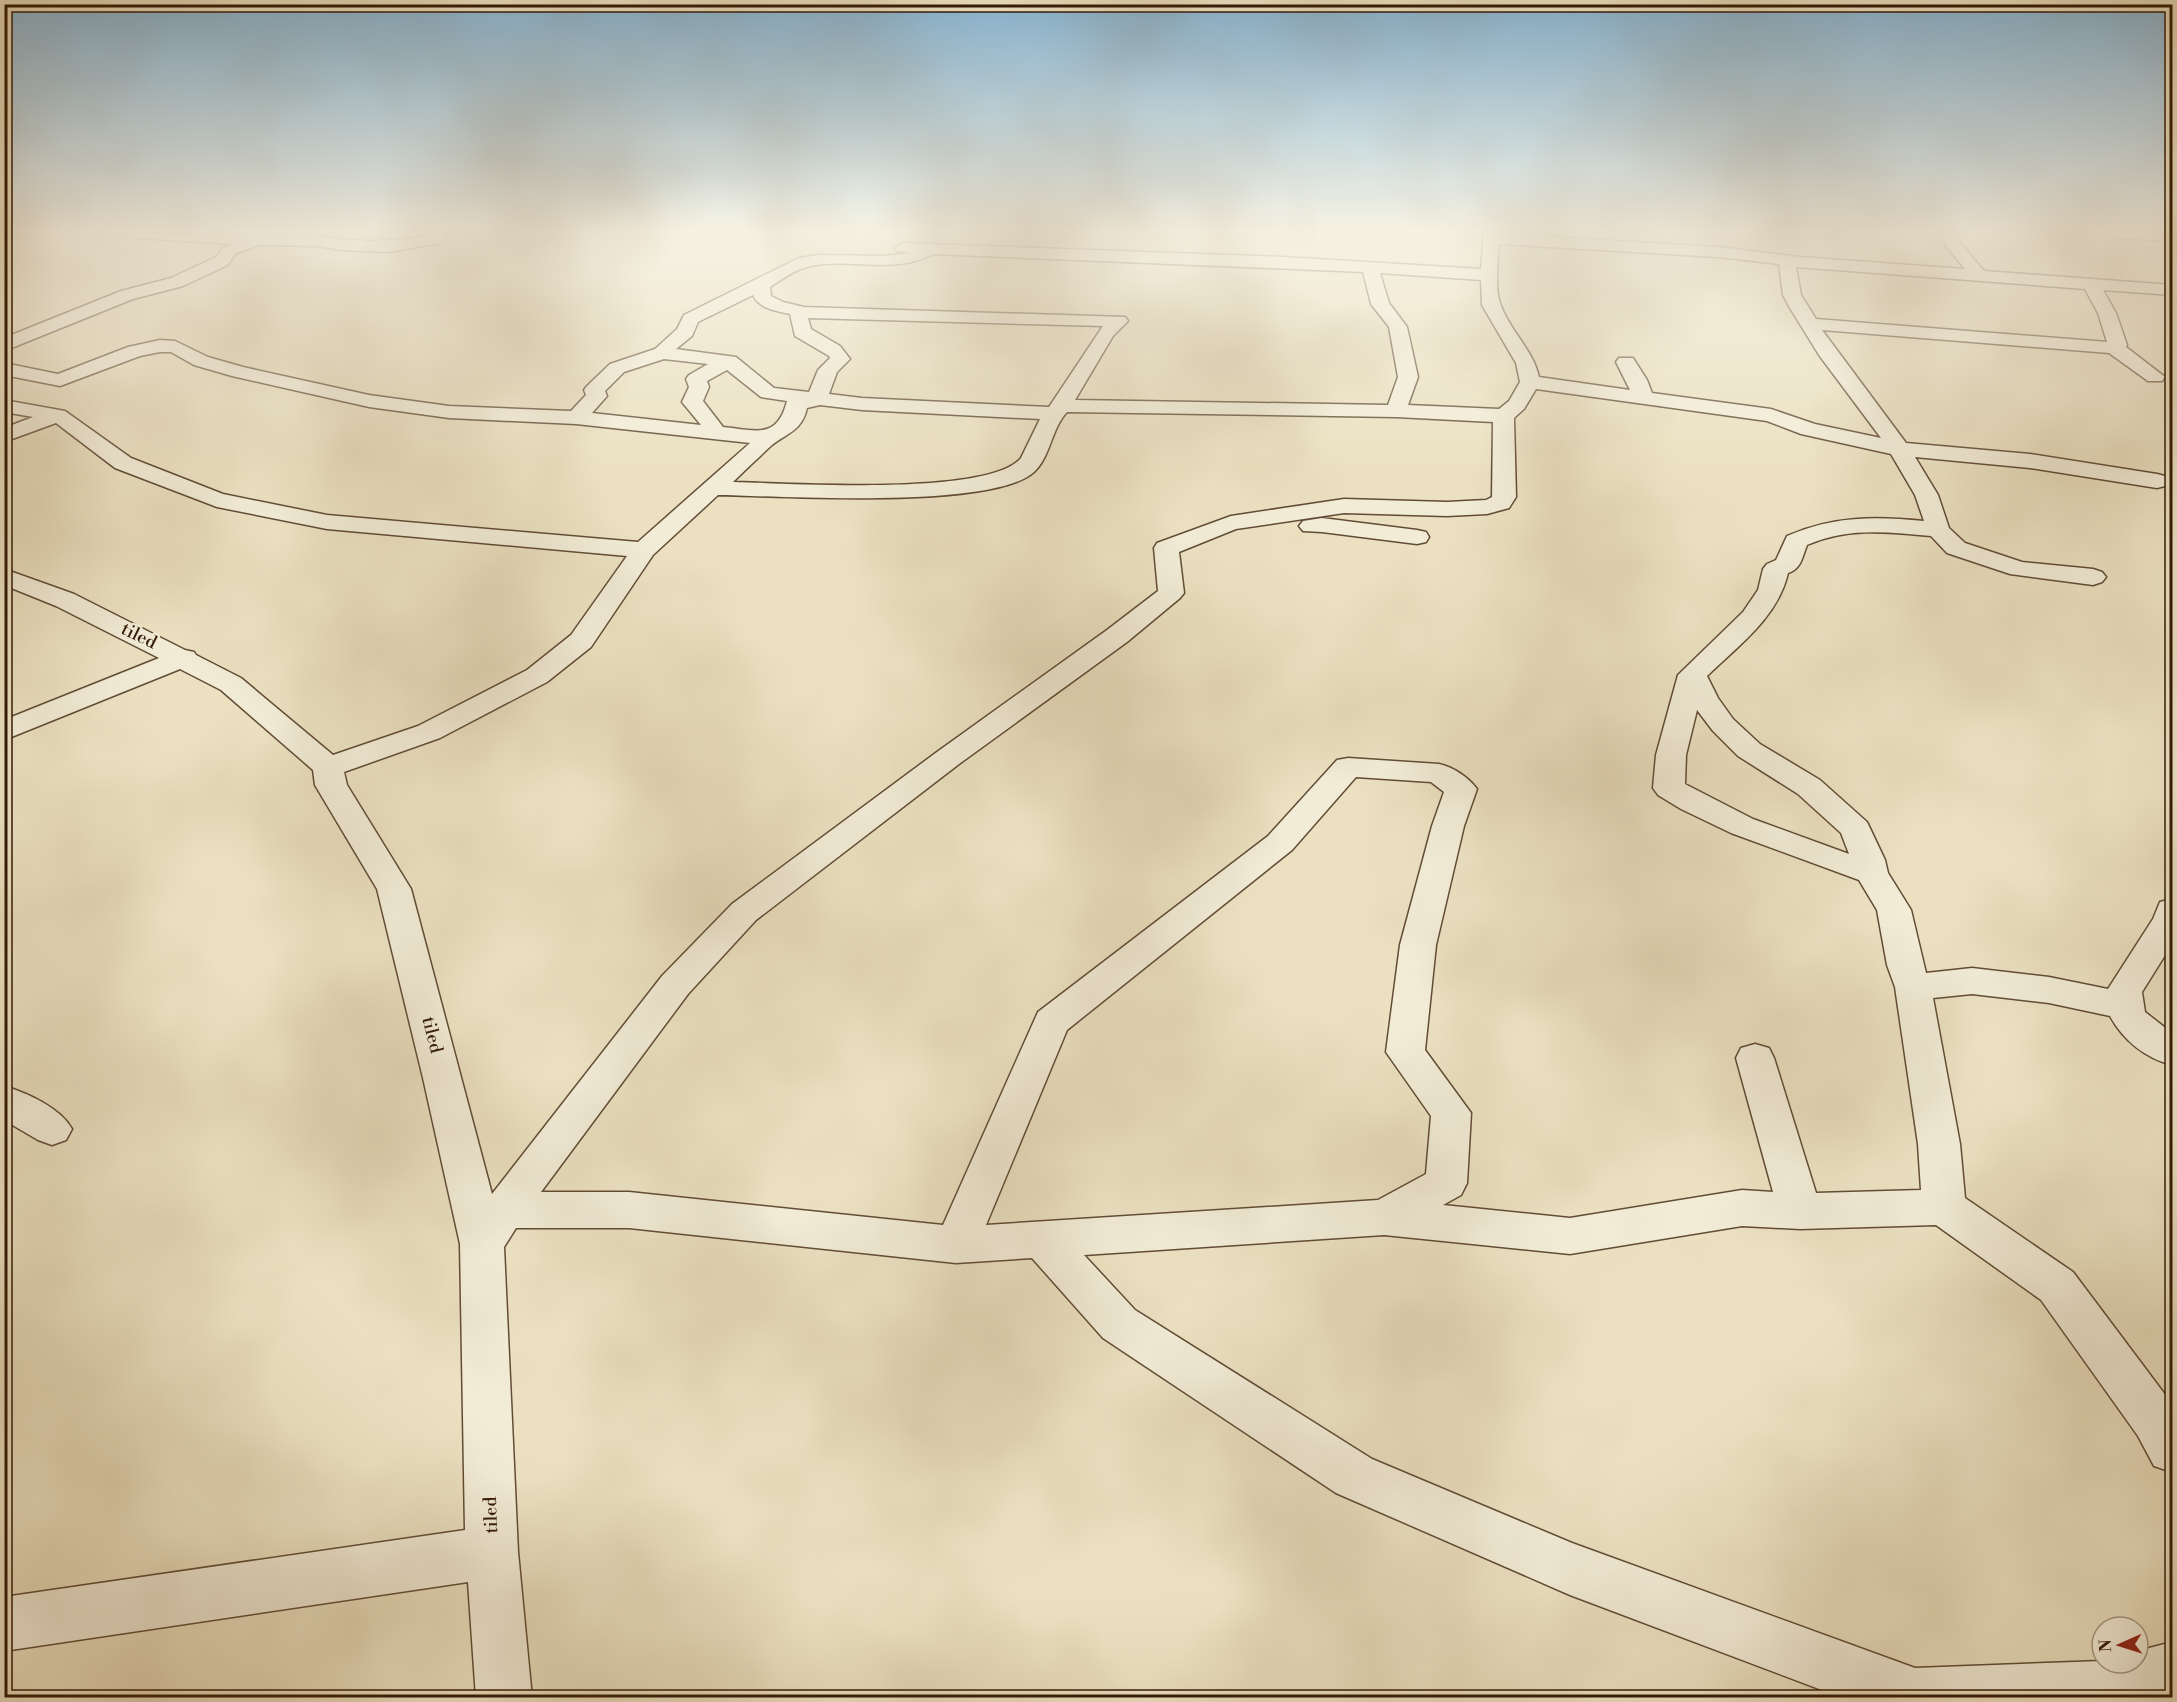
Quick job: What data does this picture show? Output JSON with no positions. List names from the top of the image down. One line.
{"streets":{"street":["tiled"]},"north":"left"}
